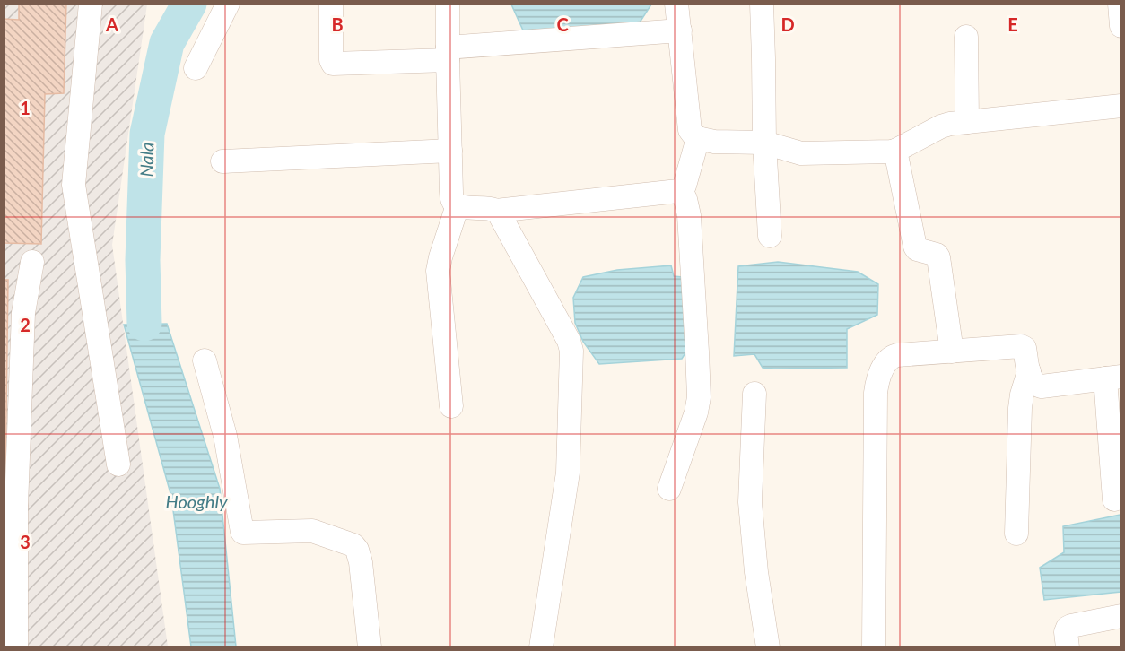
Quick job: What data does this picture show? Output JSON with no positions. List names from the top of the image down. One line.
{"water":["Nala","Hooghly"],"grid":{"columns":["A","B","C","D","E"],"rows":["1","2","3"]}}
